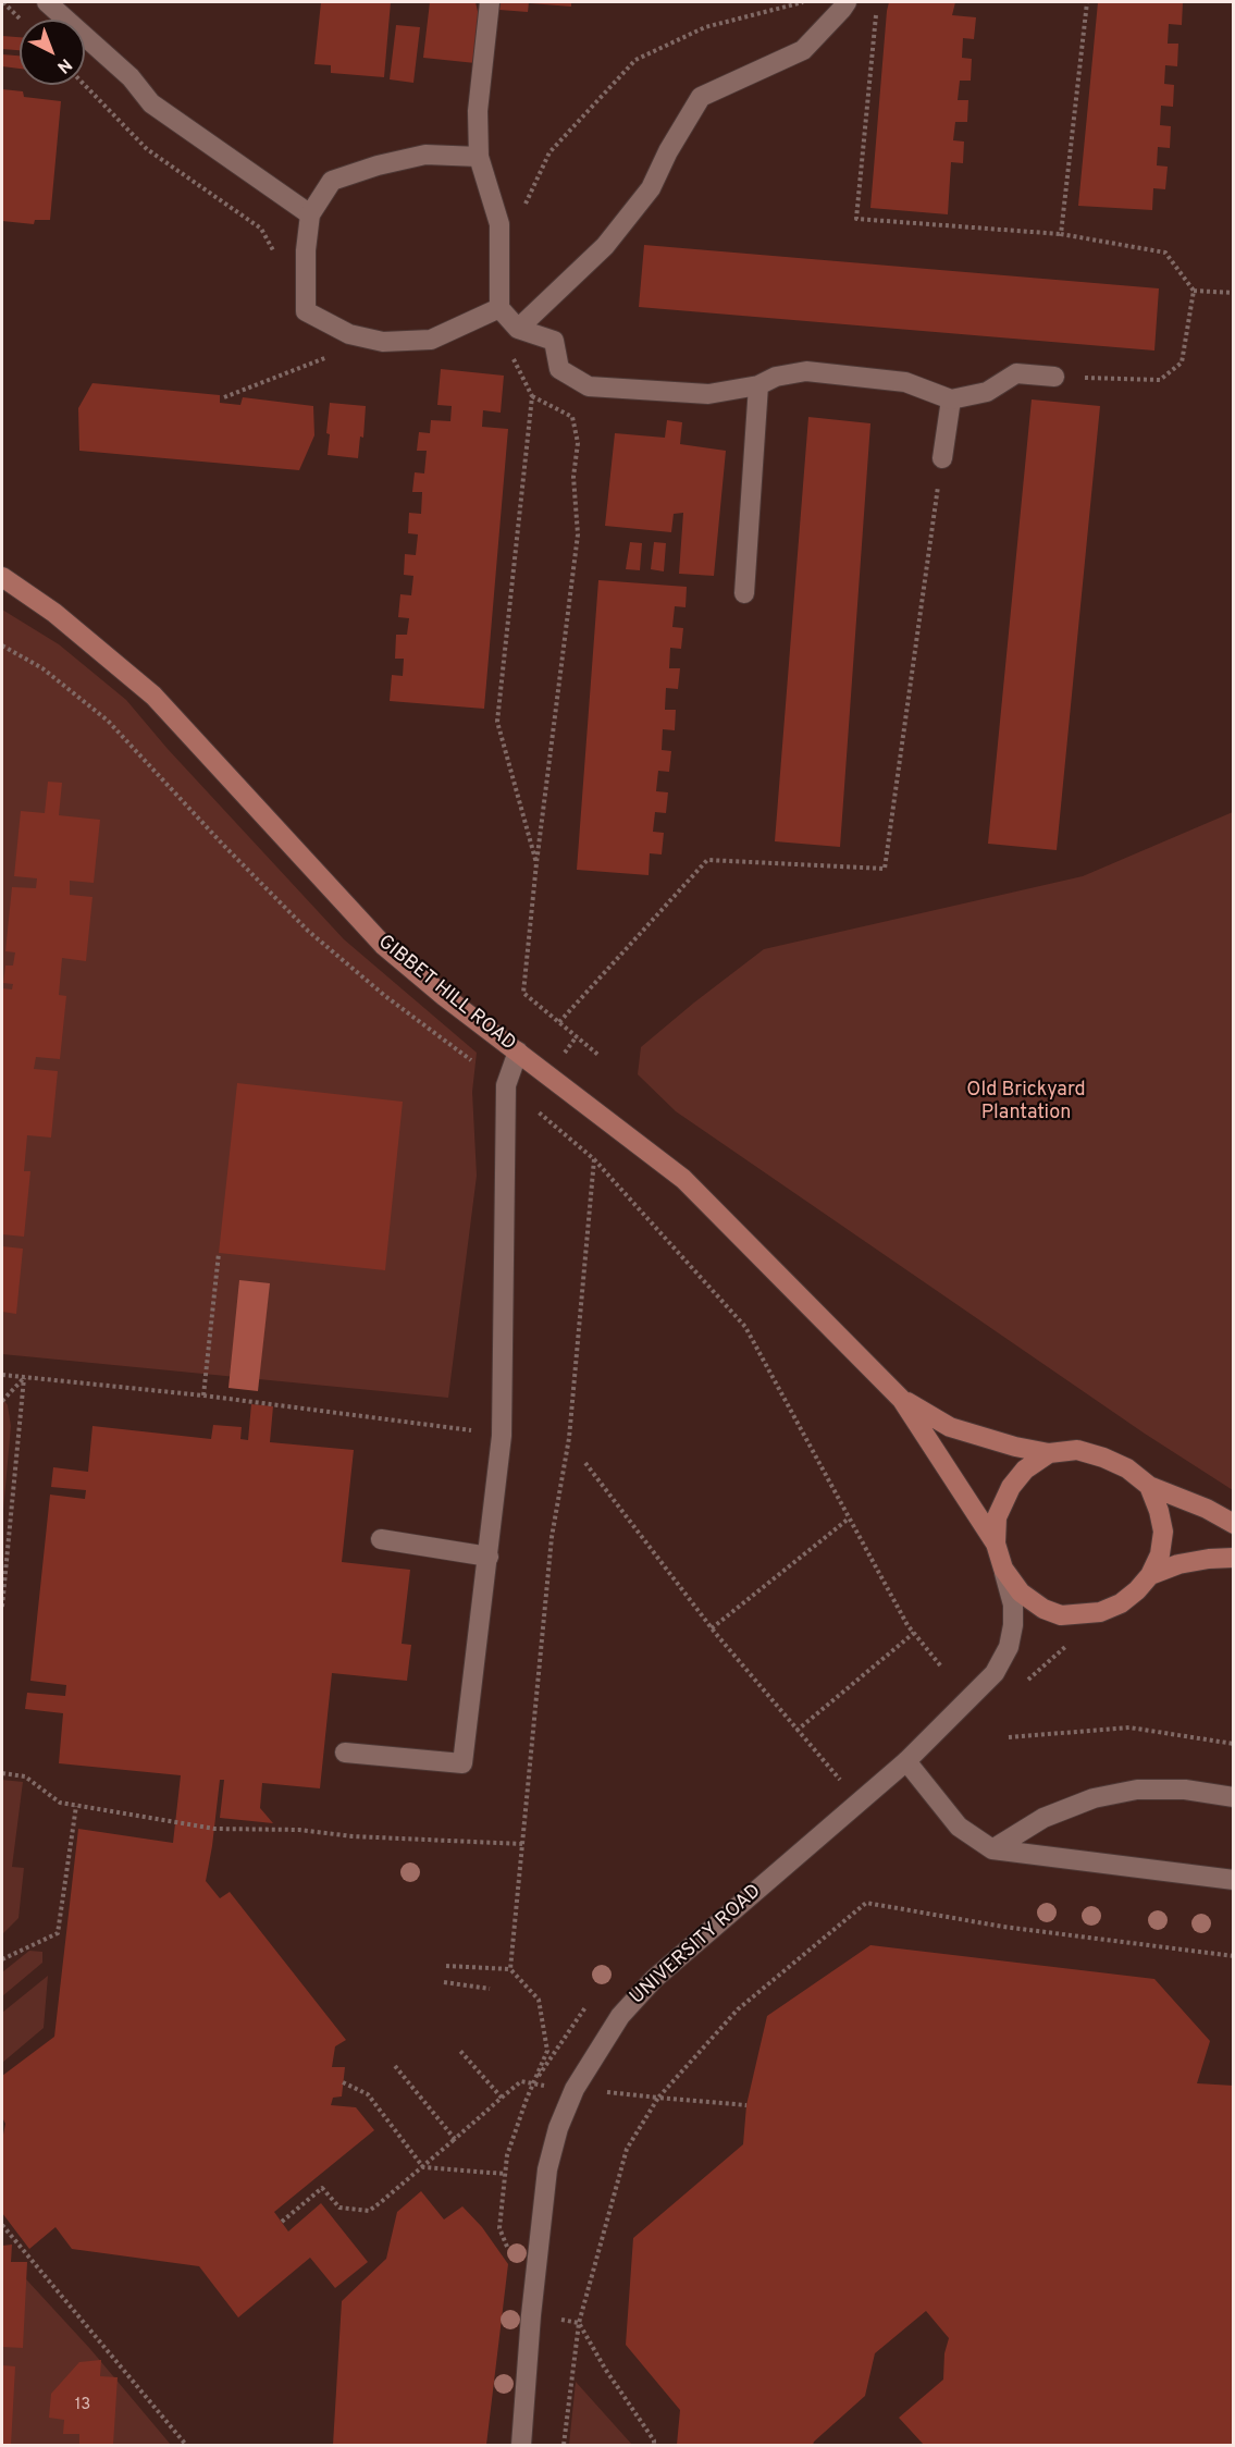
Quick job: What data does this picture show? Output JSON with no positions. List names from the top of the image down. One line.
{"streets":{"street":["GIBBET HILL ROAD","UNIVERSITY ROAD"]},"crossings":[["GIBBET HILL ROAD","UNIVERSITY ROAD"]],"parks":["Old Brickyard Plantation"],"house_numbers":["13"],"north":"bottom right"}
